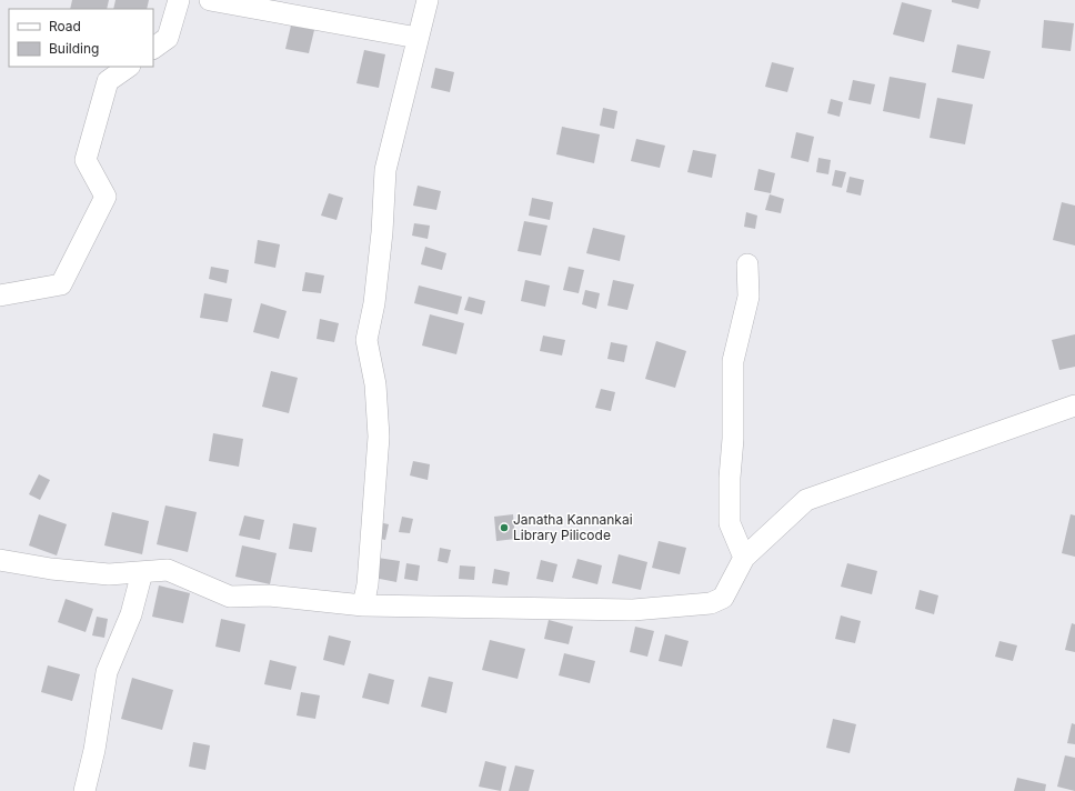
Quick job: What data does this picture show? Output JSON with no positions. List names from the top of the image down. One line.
{"places":["Janatha Kannankai Library Pilicode"],"legend":["Road","Building"]}
